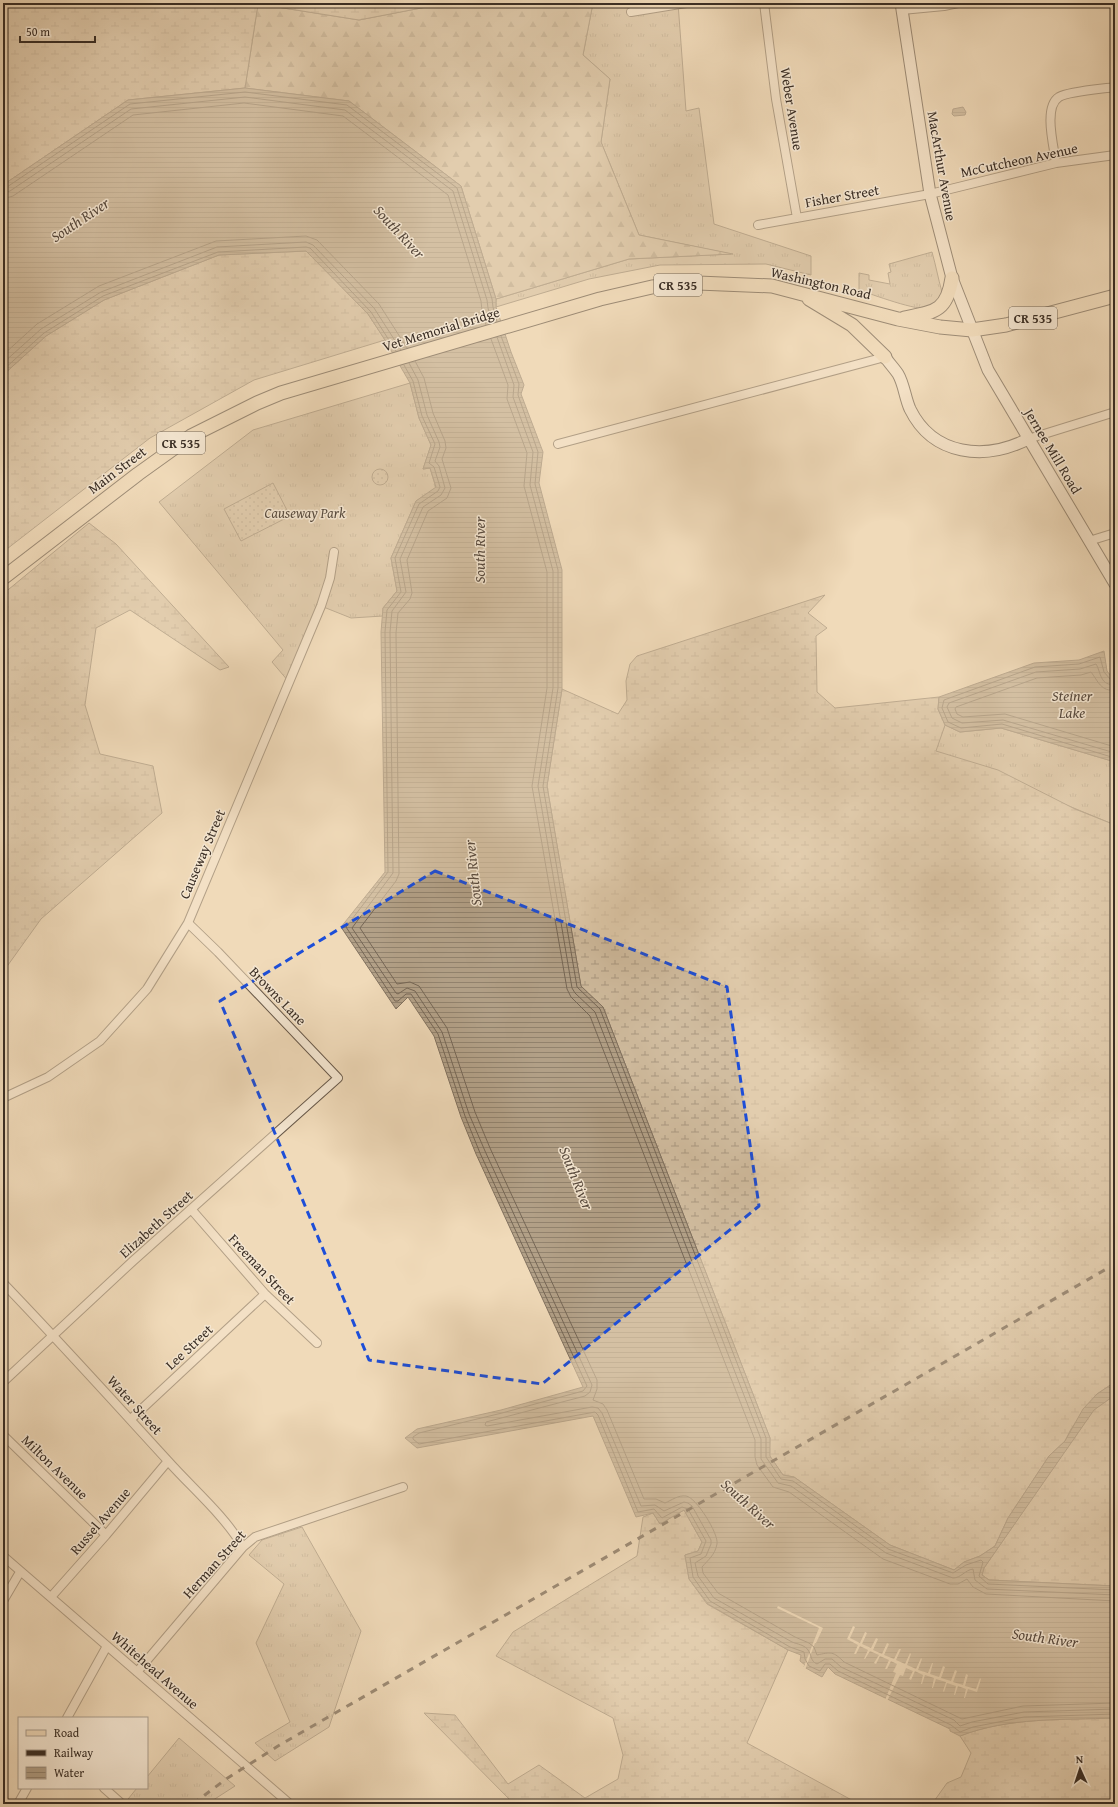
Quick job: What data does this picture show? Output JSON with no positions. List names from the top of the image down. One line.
{"streets":{"main road":["Washington Road","CR 535","Vet Memorial Bridge","Main Street"],"street":["Weber Avenue","McCutcheon Avenue","MacArthur Avenue","Fisher Street","Jernee Mill Road","Causeway Street","Browns Lane","Elizabeth Street","Freeman Street","Lee Street","Water Street","Milton Avenue","Russel Avenue","Herman Street","Whitehead Avenue"]},"crossings":[["Weber Avenue","Fisher Street"],["McCutcheon Avenue","MacArthur Avenue"],["McCutcheon Avenue","Fisher Street"],["MacArthur Avenue","Fisher Street"],["MacArthur Avenue","Washington Road"],["MacArthur Avenue","Jernee Mill Road"],["Washington Road","Vet Memorial Bridge"],["Washington Road","Jernee Mill Road"],["Vet Memorial Bridge","Main Street"],["Causeway Street","Browns Lane"],["Browns Lane","Elizabeth Street"],["Elizabeth Street","Freeman Street"],["Elizabeth Street","Water Street"],["Freeman Street","Lee Street"],["Lee Street","Water Street"],["Water Street","Russel Avenue"],["Water Street","Herman Street"],["Milton Avenue","Russel Avenue"],["Russel Avenue","Whitehead Avenue"],["Herman Street","Whitehead Avenue"]],"water":["South River","Steiner Lake"],"parks":["Causeway Park"],"legend":["Road","Railway","Water"],"scale_bar":"50 m","north":"top"}
